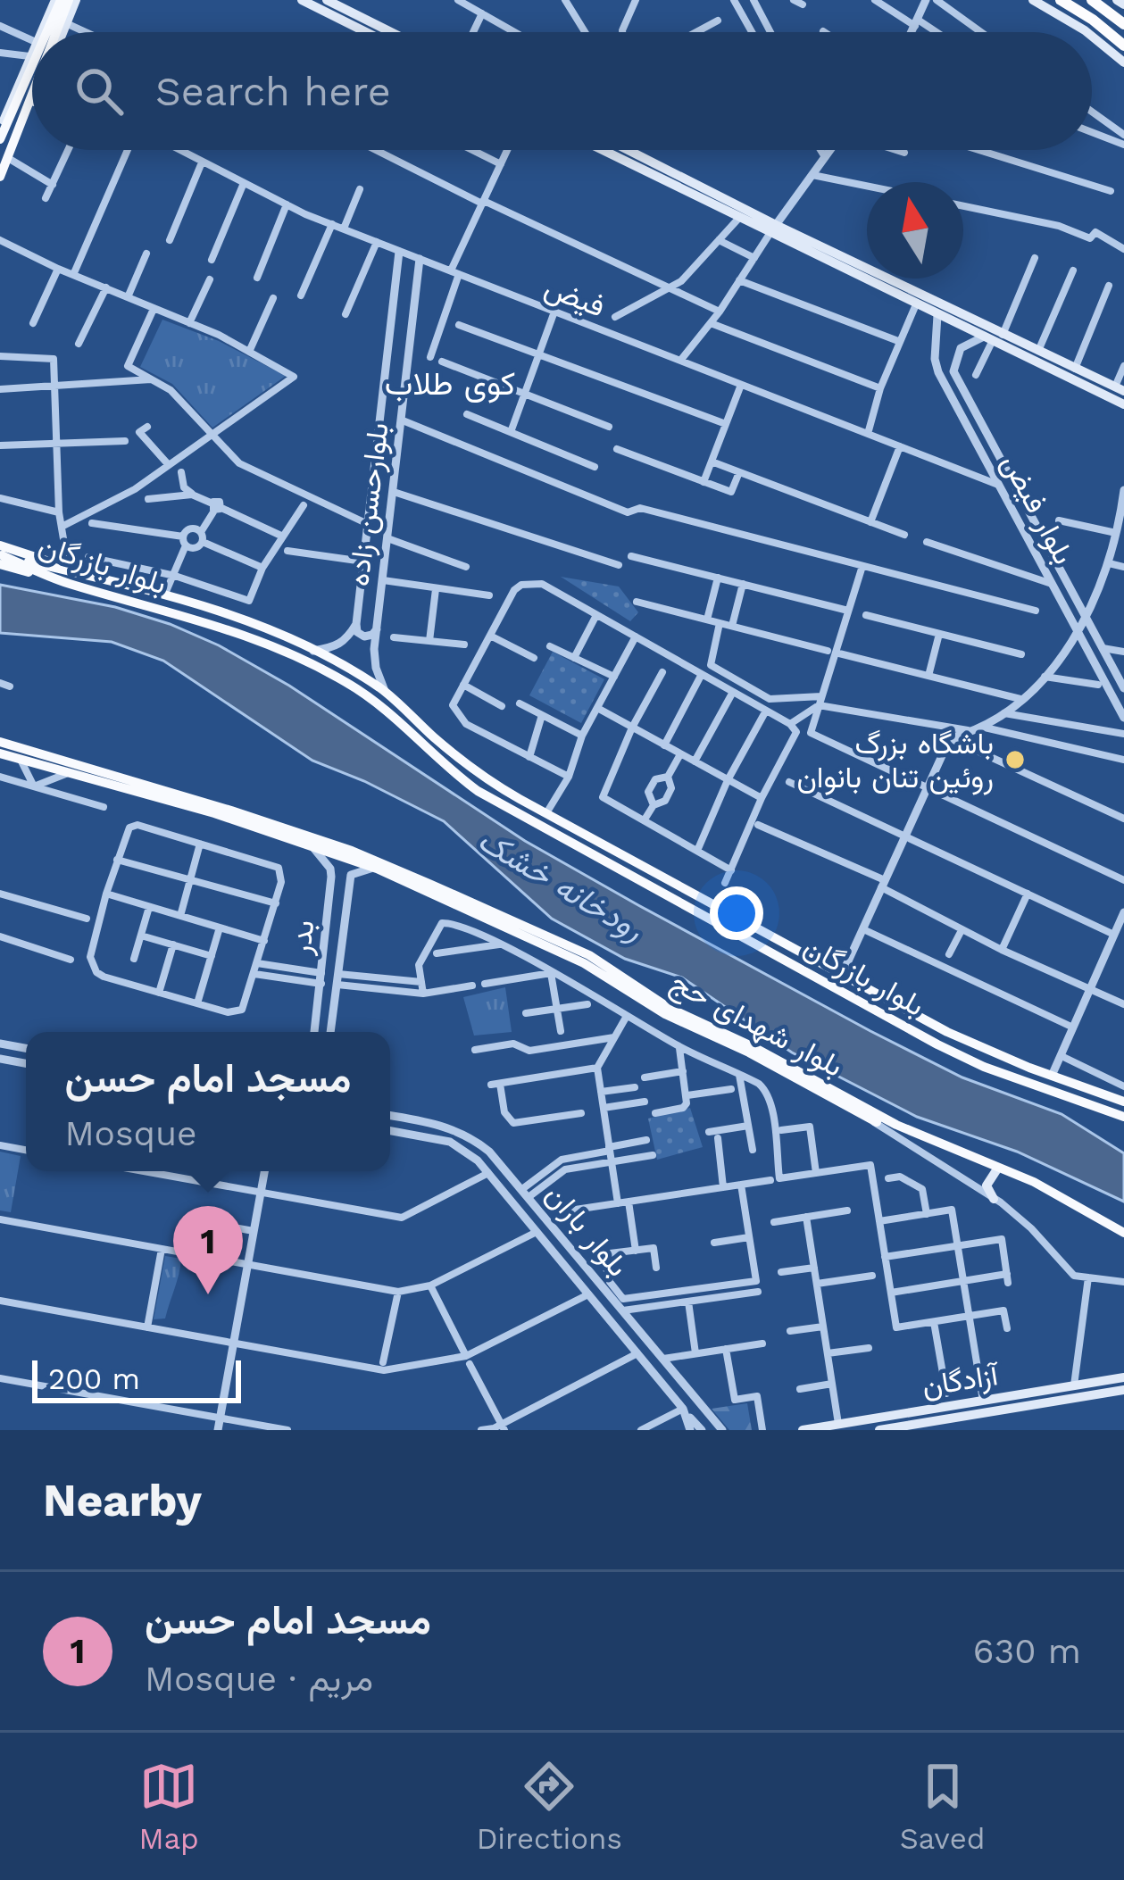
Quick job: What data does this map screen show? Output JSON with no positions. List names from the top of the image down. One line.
{"streets":{"main road":["بلوار بازرگان","بلوار شهدای حج","آزادگان"],"street":["فیض","بلوارحسن زاده","بلوار فیض","بدر","بلوار باران"]},"crossings":[["فیض","بلوارحسن زاده"],["فیض","بلوار فیض"],["بلوارحسن زاده","بلوار بازرگان"]],"districts":["کوی طلاب"],"water":["رودخانه خشک"],"places":["باشگاه بزرگ روئین تنان بانوان"],"scale_bar":"200 m","north":"top","page":{"search":"Search here","popup":["مسجد امام حسن","Mosque"],"pins":"1","scale":"200 m","heading":"Nearby","list":[{"mark":"1","name":"مسجد امام حسن","note":"Mosque · مریم","value":"630 m"}],"nav":["Map","Directions","Saved"]}}
